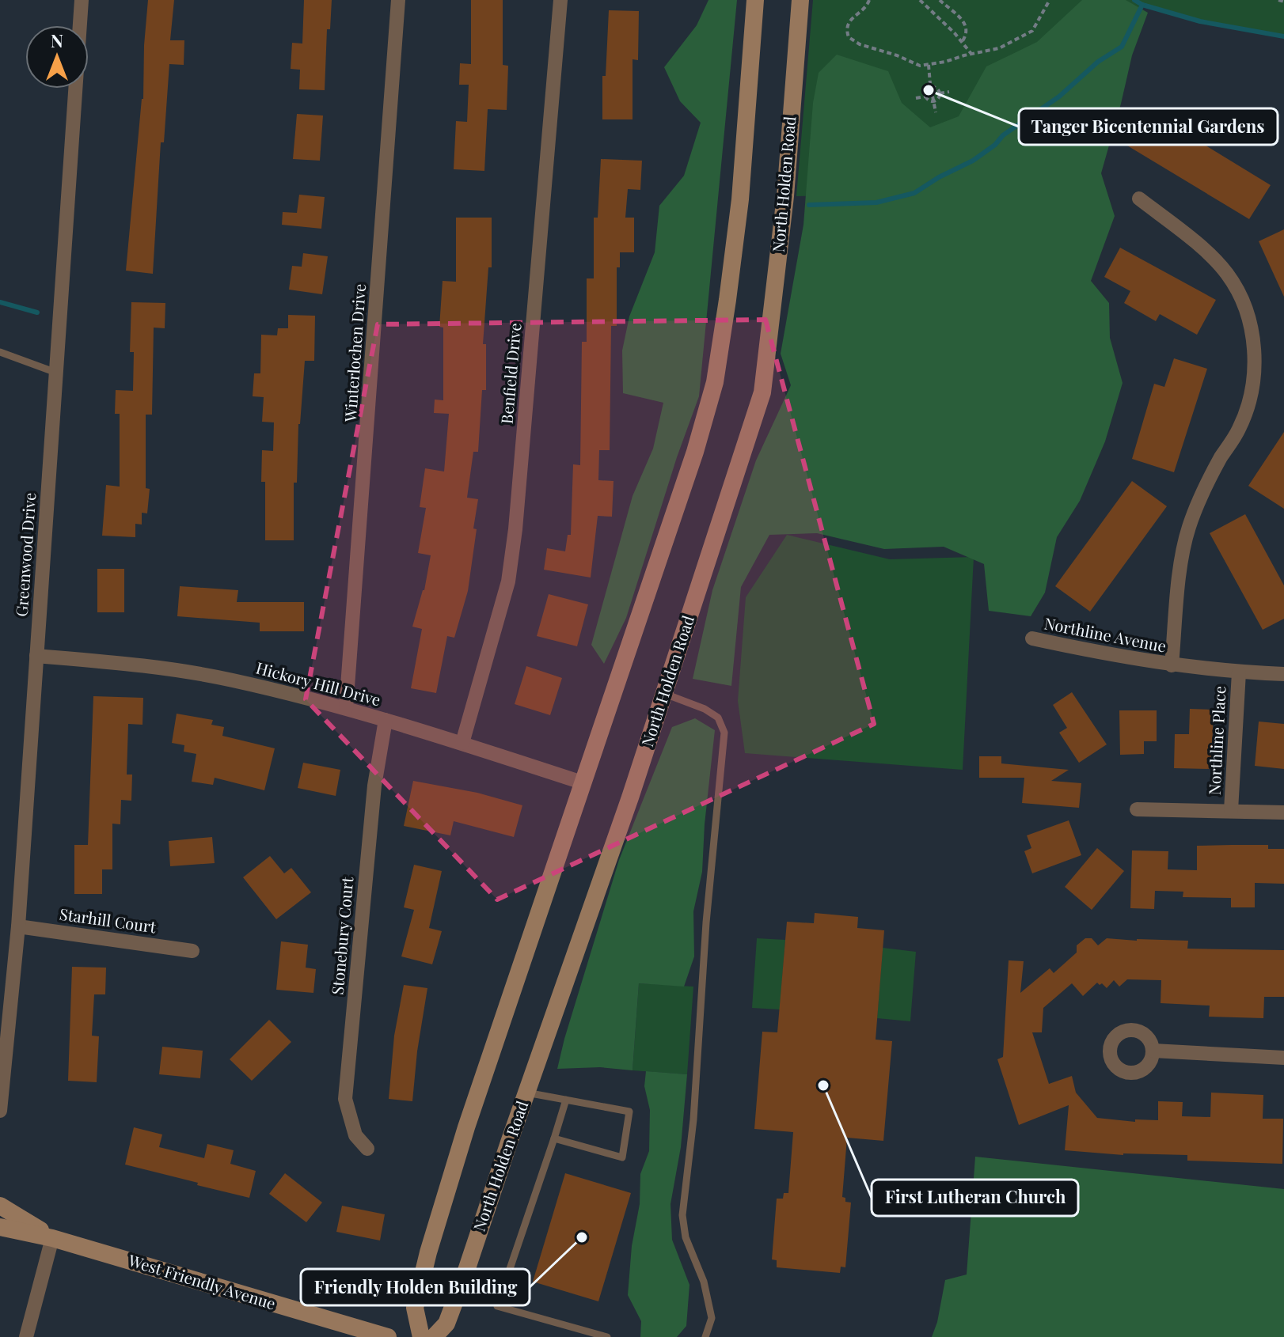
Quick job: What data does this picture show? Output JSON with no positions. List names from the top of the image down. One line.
{"streets":{"main road":["North Holden Road","West Friendly Avenue"],"street":["Winterlochen Drive","Benfield Drive","Greenwood Drive","Northline Avenue","Hickory Hill Drive","Northline Place","Starhill Court","Stonebury Court"]},"crossings":[["Winterlochen Drive","Hickory Hill Drive"],["Benfield Drive","Hickory Hill Drive"],["Greenwood Drive","Hickory Hill Drive"],["Greenwood Drive","Starhill Court"],["Northline Avenue","Northline Place"],["Hickory Hill Drive","Stonebury Court"]],"places":["Tanger Bicentennial Gardens","First Lutheran Church","Friendly Holden Building"],"north":"top"}
